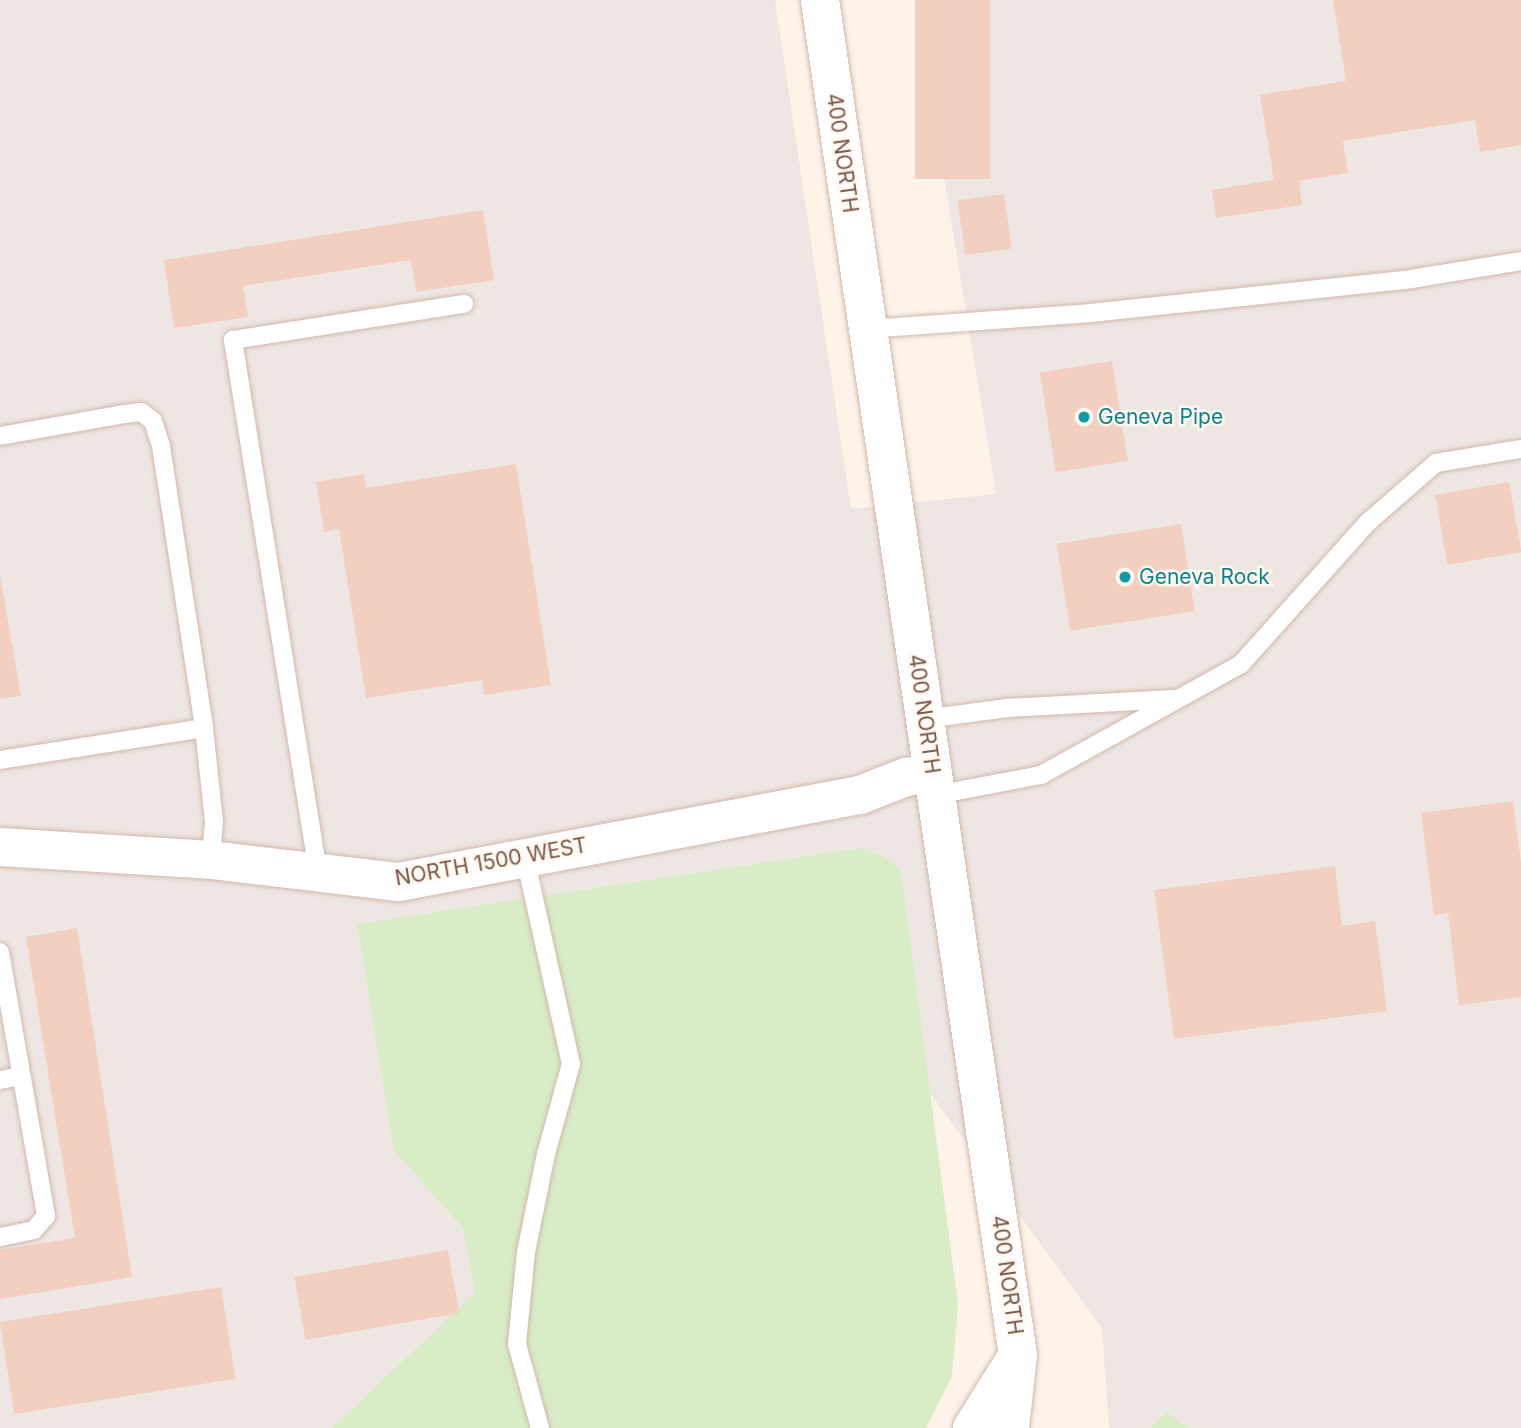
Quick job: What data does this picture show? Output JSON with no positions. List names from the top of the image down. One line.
{"streets":{"main road":["400 NORTH","NORTH 1500 WEST"]},"crossings":[["400 NORTH","NORTH 1500 WEST"]],"places":["Geneva Pipe","Geneva Rock"]}
